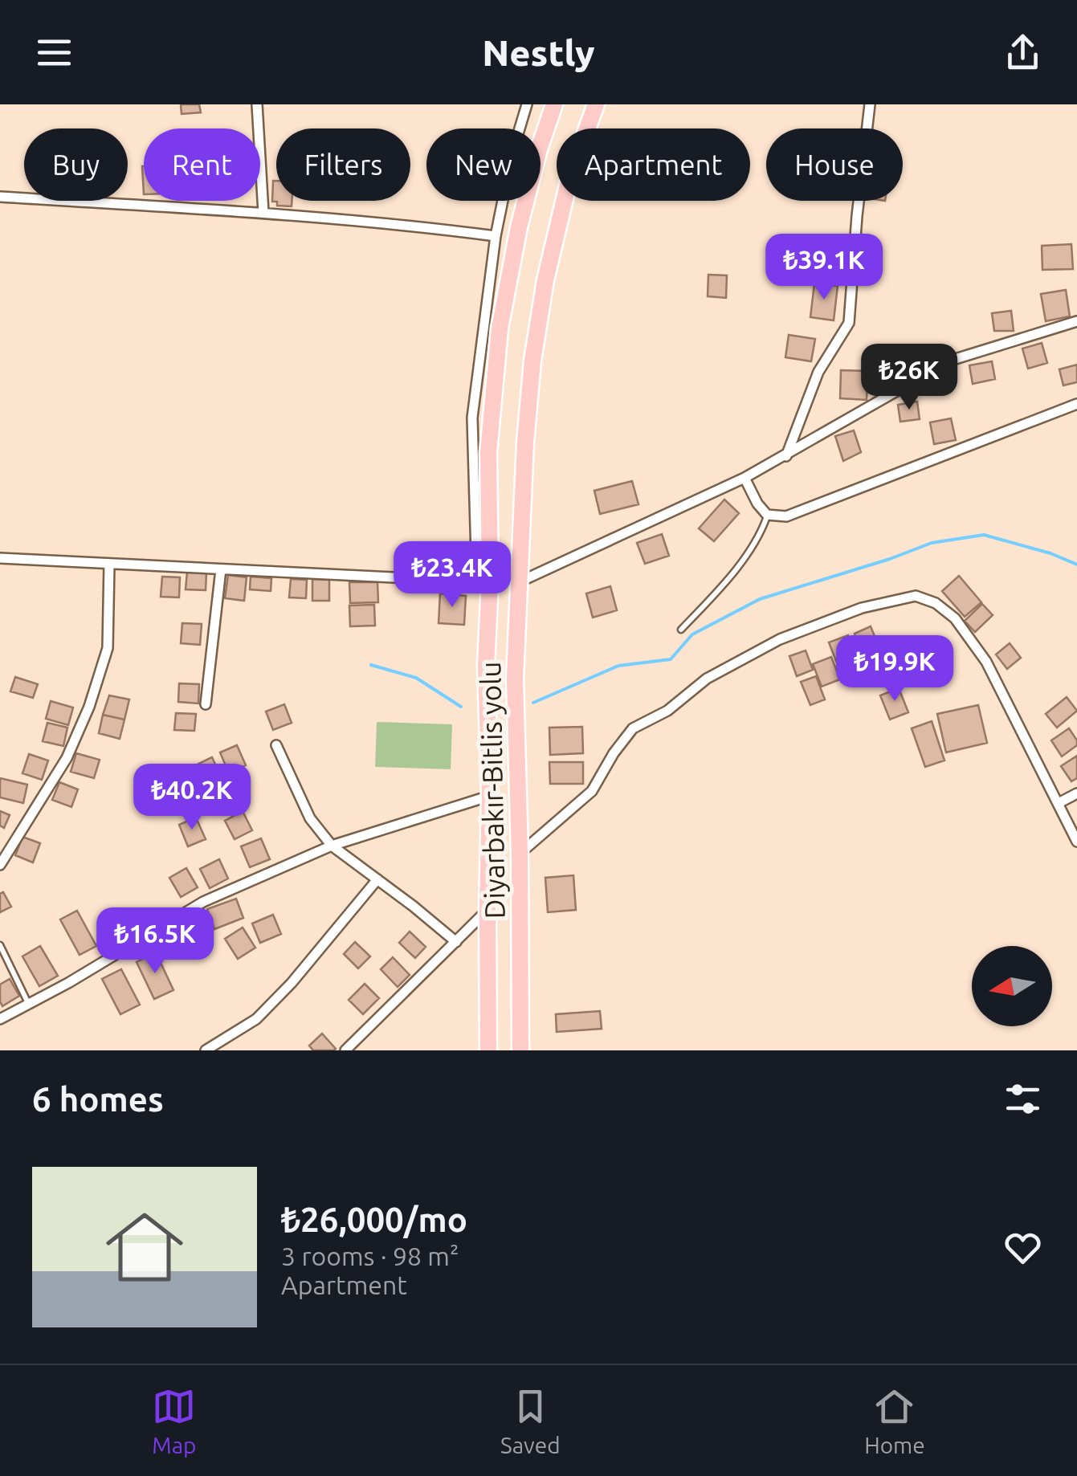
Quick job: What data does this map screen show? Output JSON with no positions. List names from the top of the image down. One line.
{"streets":{"highway":["Diyarbakır-Bitlis yolu"]},"north":"left","page":{"header":"Nestly","chip":["Buy","Rent","Filters","New","Apartment","House"],"price":["₺39.1K","₺26K","₺23.4K","₺19.9K","₺40.2K","₺16.5K"],"heading":"6 homes","list":[{"name":"₺26,000/mo","note":"3 rooms · 98 m² · Apartment"}],"tabs":["Map","Saved","Home"]}}
